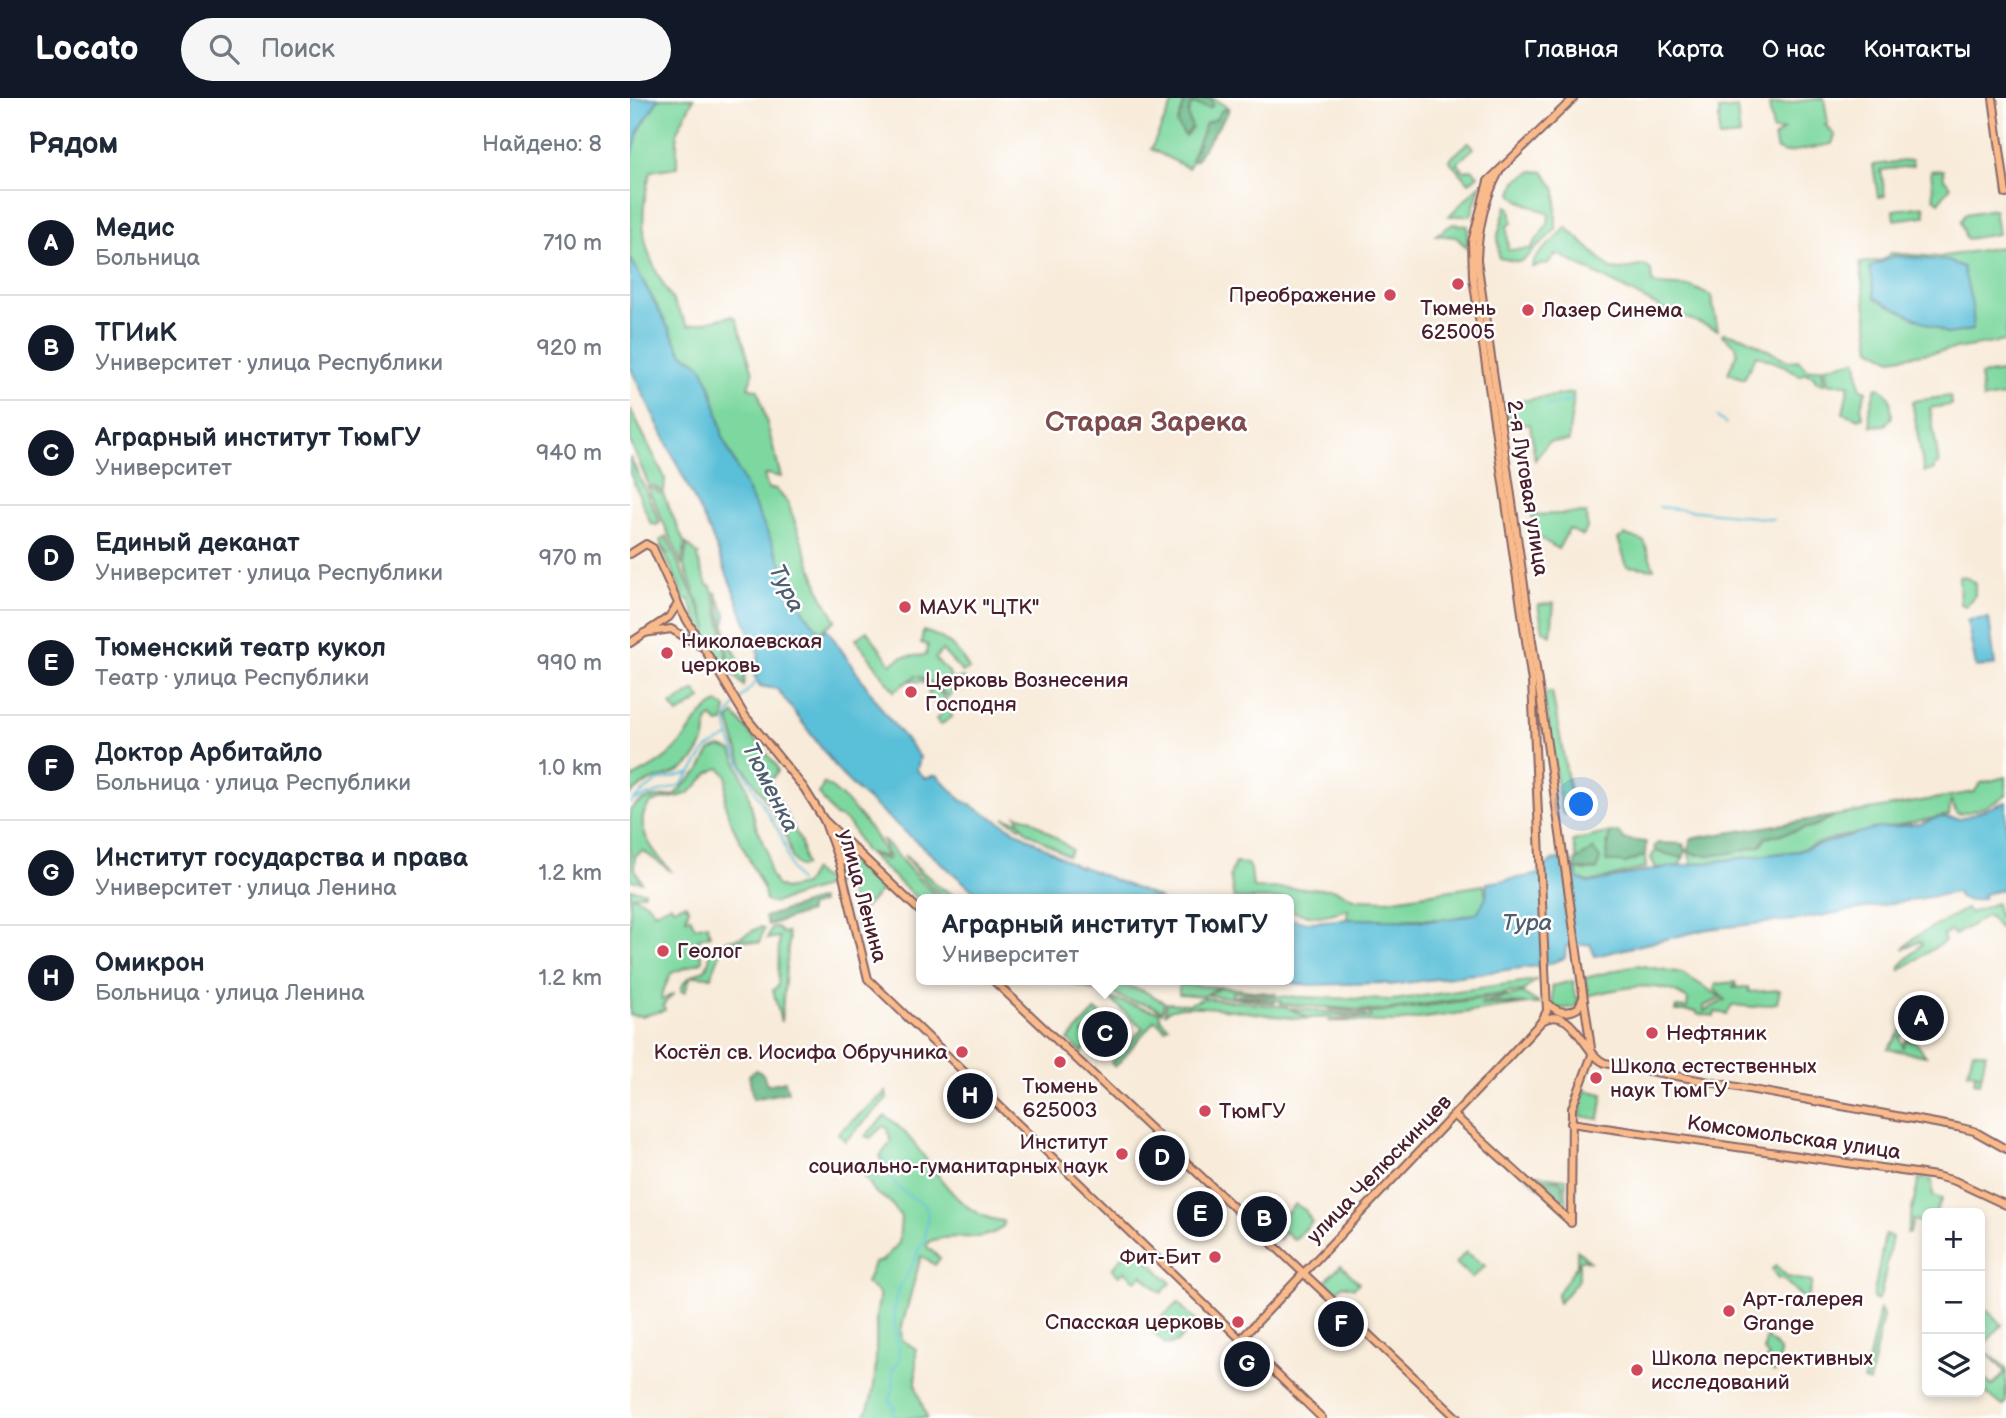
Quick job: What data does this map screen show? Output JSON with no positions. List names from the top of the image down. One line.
{"streets":{"main road":["2-я Луговая улица","улица Ленина","Комсомольская улица","улица Челюскинцев"]},"crossings":[["2-я Луговая улица","улица Челюскинцев"],["улица Ленина","улица Челюскинцев"]],"districts":["Старая Зарека"],"water":["Тура","Тюменка"],"places":["Тюмень 625005","Преображение","Лазер Синема","МАУК \"ЦТК\"","Николаевская церковь","Церковь Вознесения Господня","Геолог","Нефтяник","Костёл св. Иосифа Обручника","Тюмень 625003","Школа естественных наук ТюмГУ","ТюмГУ","Институт социально-гуманитарных наук","Фит-Бит","Арт-галерея Grange","Спасская церковь","Школа перспективных исследований"],"page":{"header":"Locato","search":"Поиск","nav":["Главная","Карта","О нас","Контакты"],"heading":["Рядом","Найдено: 8"],"list":[{"mark":"A","name":"Медис","note":"Больница","value":"710 m"},{"mark":"B","name":"ТГИиК","note":"Университет · улица Республики","value":"920 m"},{"mark":"C","name":"Аграрный институт ТюмГУ","note":"Университет","value":"940 m"},{"mark":"D","name":"Единый деканат","note":"Университет · улица Республики","value":"970 m"},{"mark":"E","name":"Тюменский театр кукол","note":"Театр · улица Республики","value":"990 m"},{"mark":"F","name":"Доктор Арбитайло","note":"Больница · улица Республики","value":"1.0 km"},{"mark":"G","name":"Институт государства и права","note":"Университет · улица Ленина","value":"1.2 km"},{"mark":"H","name":"Омикрон","note":"Больница · улица Ленина","value":"1.2 km"}],"popup":["Аграрный институт ТюмГУ","Университет"],"pins":["A","C","H","D","E","B","F","G"],"map_buttons":["+","−"]}}
